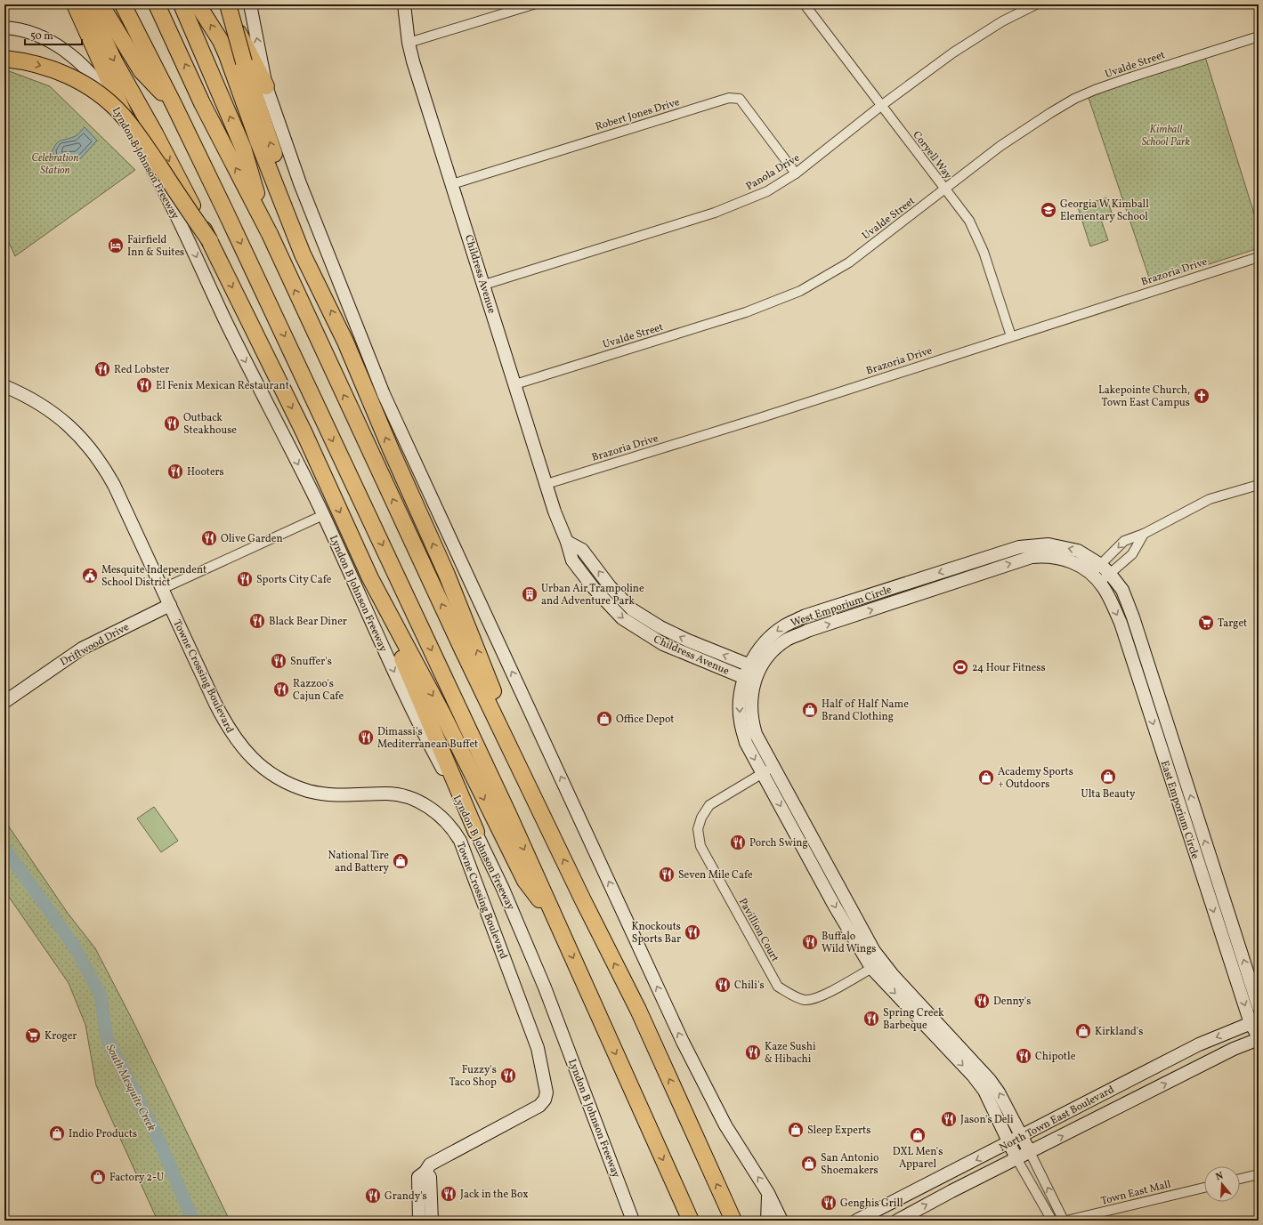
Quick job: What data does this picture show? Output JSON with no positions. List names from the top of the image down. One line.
{"streets":{"street":["Uvalde Street","Robert Jones Drive","Coryell Way","Lyndon B Johnson Freeway","Panola Drive","Brazoria Drive","Childress Avenue","West Emporium Circle","Driftwood Drive","Towne Crossing Boulevard","East Emporium Circle","Pavillion Court","North Town East Boulevard","Town East Mall"]},"crossings":[["Uvalde Street","Coryell Way"],["Uvalde Street","Childress Avenue"],["Robert Jones Drive","Panola Drive"],["Robert Jones Drive","Childress Avenue"],["Coryell Way","Panola Drive"],["Coryell Way","Brazoria Drive"],["Panola Drive","Childress Avenue"],["Brazoria Drive","Childress Avenue"],["Childress Avenue","West Emporium Circle"],["West Emporium Circle","East Emporium Circle"],["West Emporium Circle","Pavillion Court"],["West Emporium Circle","North Town East Boulevard"],["Driftwood Drive","Towne Crossing Boulevard"],["East Emporium Circle","North Town East Boulevard"]],"water":["South Mesquite Creek"],"parks":["Kimball School Park","Celebration Station"],"places":{"school or university":["Georgia W Kimball Elementary School"],"hotel":["Fairfield Inn & Suites"],"restaurant":["Red Lobster","El Fenix Mexican Restaurant","Outback Steakhouse","Hooters","Olive Garden","Sports City Cafe","Black Bear Diner","Snuffer's","Razzoo's Cajun Cafe","Dimassi's Mediterranean Buffet","Porch Swing","Seven Mile Cafe","Knockouts Sports Bar","Buffalo Wild Wings","Chili's","Denny's","Spring Creek Barbeque","Kaze Sushi & Hibachi","Chipotle","Fuzzy's Taco Shop","Jason's Deli","Jack in the Box","Grandy's","Genghis Grill"],"church":["Lakepointe Church, Town East Campus"],"public building":["Mesquite Independent School District"],"building":["Urban Air Trampoline and Adventure Park"],"supermarket":["Target","Kroger"],"sports":["24 Hour Fitness"],"shop":["Half of Half Name Brand Clothing","Office Depot","Ulta Beauty","Academy Sports + Outdoors","National Tire and Battery","Kirkland's","Sleep Experts","Indio Products","DXL Men's Apparel","San Antonio Shoemakers","Factory 2-U"]},"scale_bar":"50 m","north":"top"}
